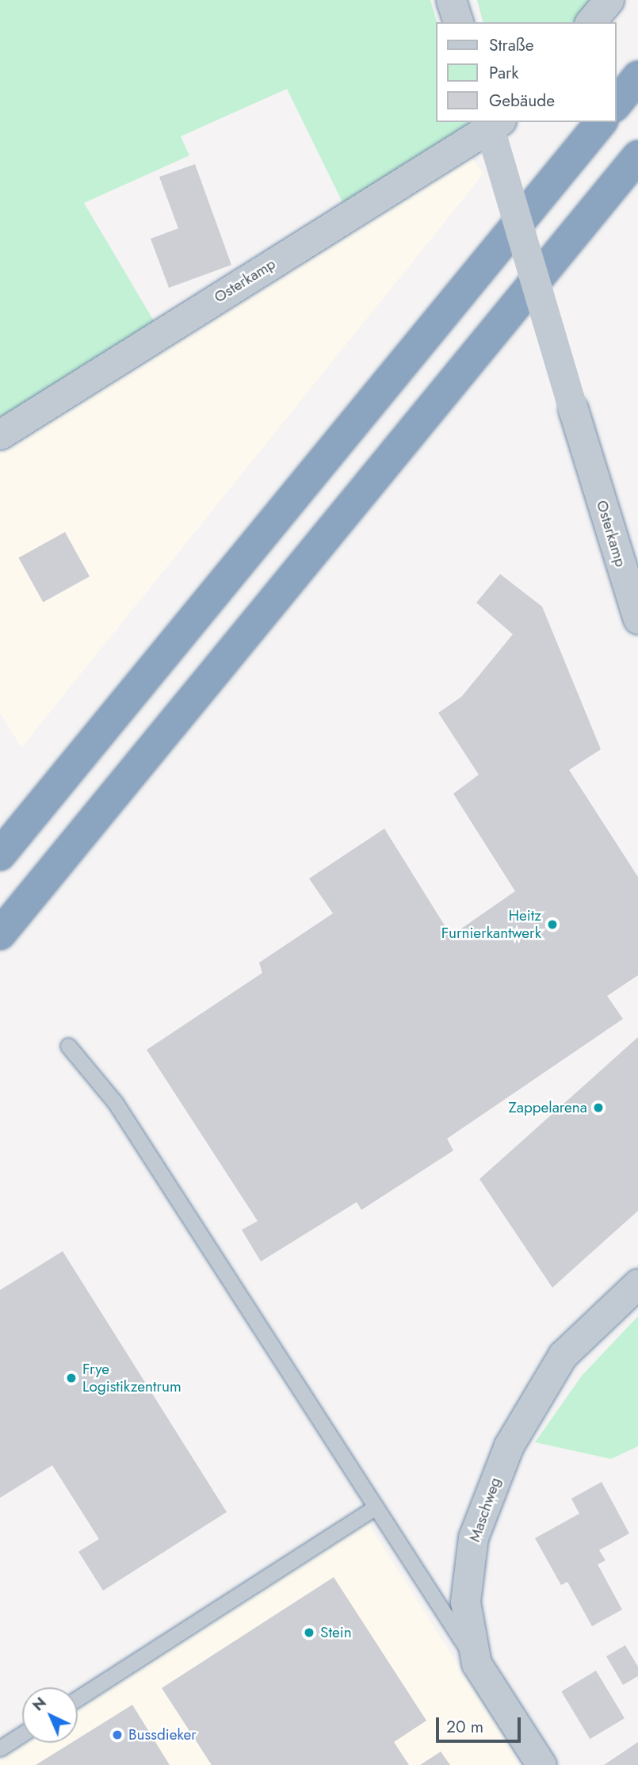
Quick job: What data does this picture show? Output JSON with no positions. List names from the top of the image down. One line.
{"streets":{"street":["Osterkamp","Maschweg"]},"places":["Heitz Furnierkantwerk","Zappelarena","Frye Logistikzentrum","Stein","Bussdieker"],"legend":["Straße","Park","Gebäude"],"scale_bar":"20 m","north":"top left"}
